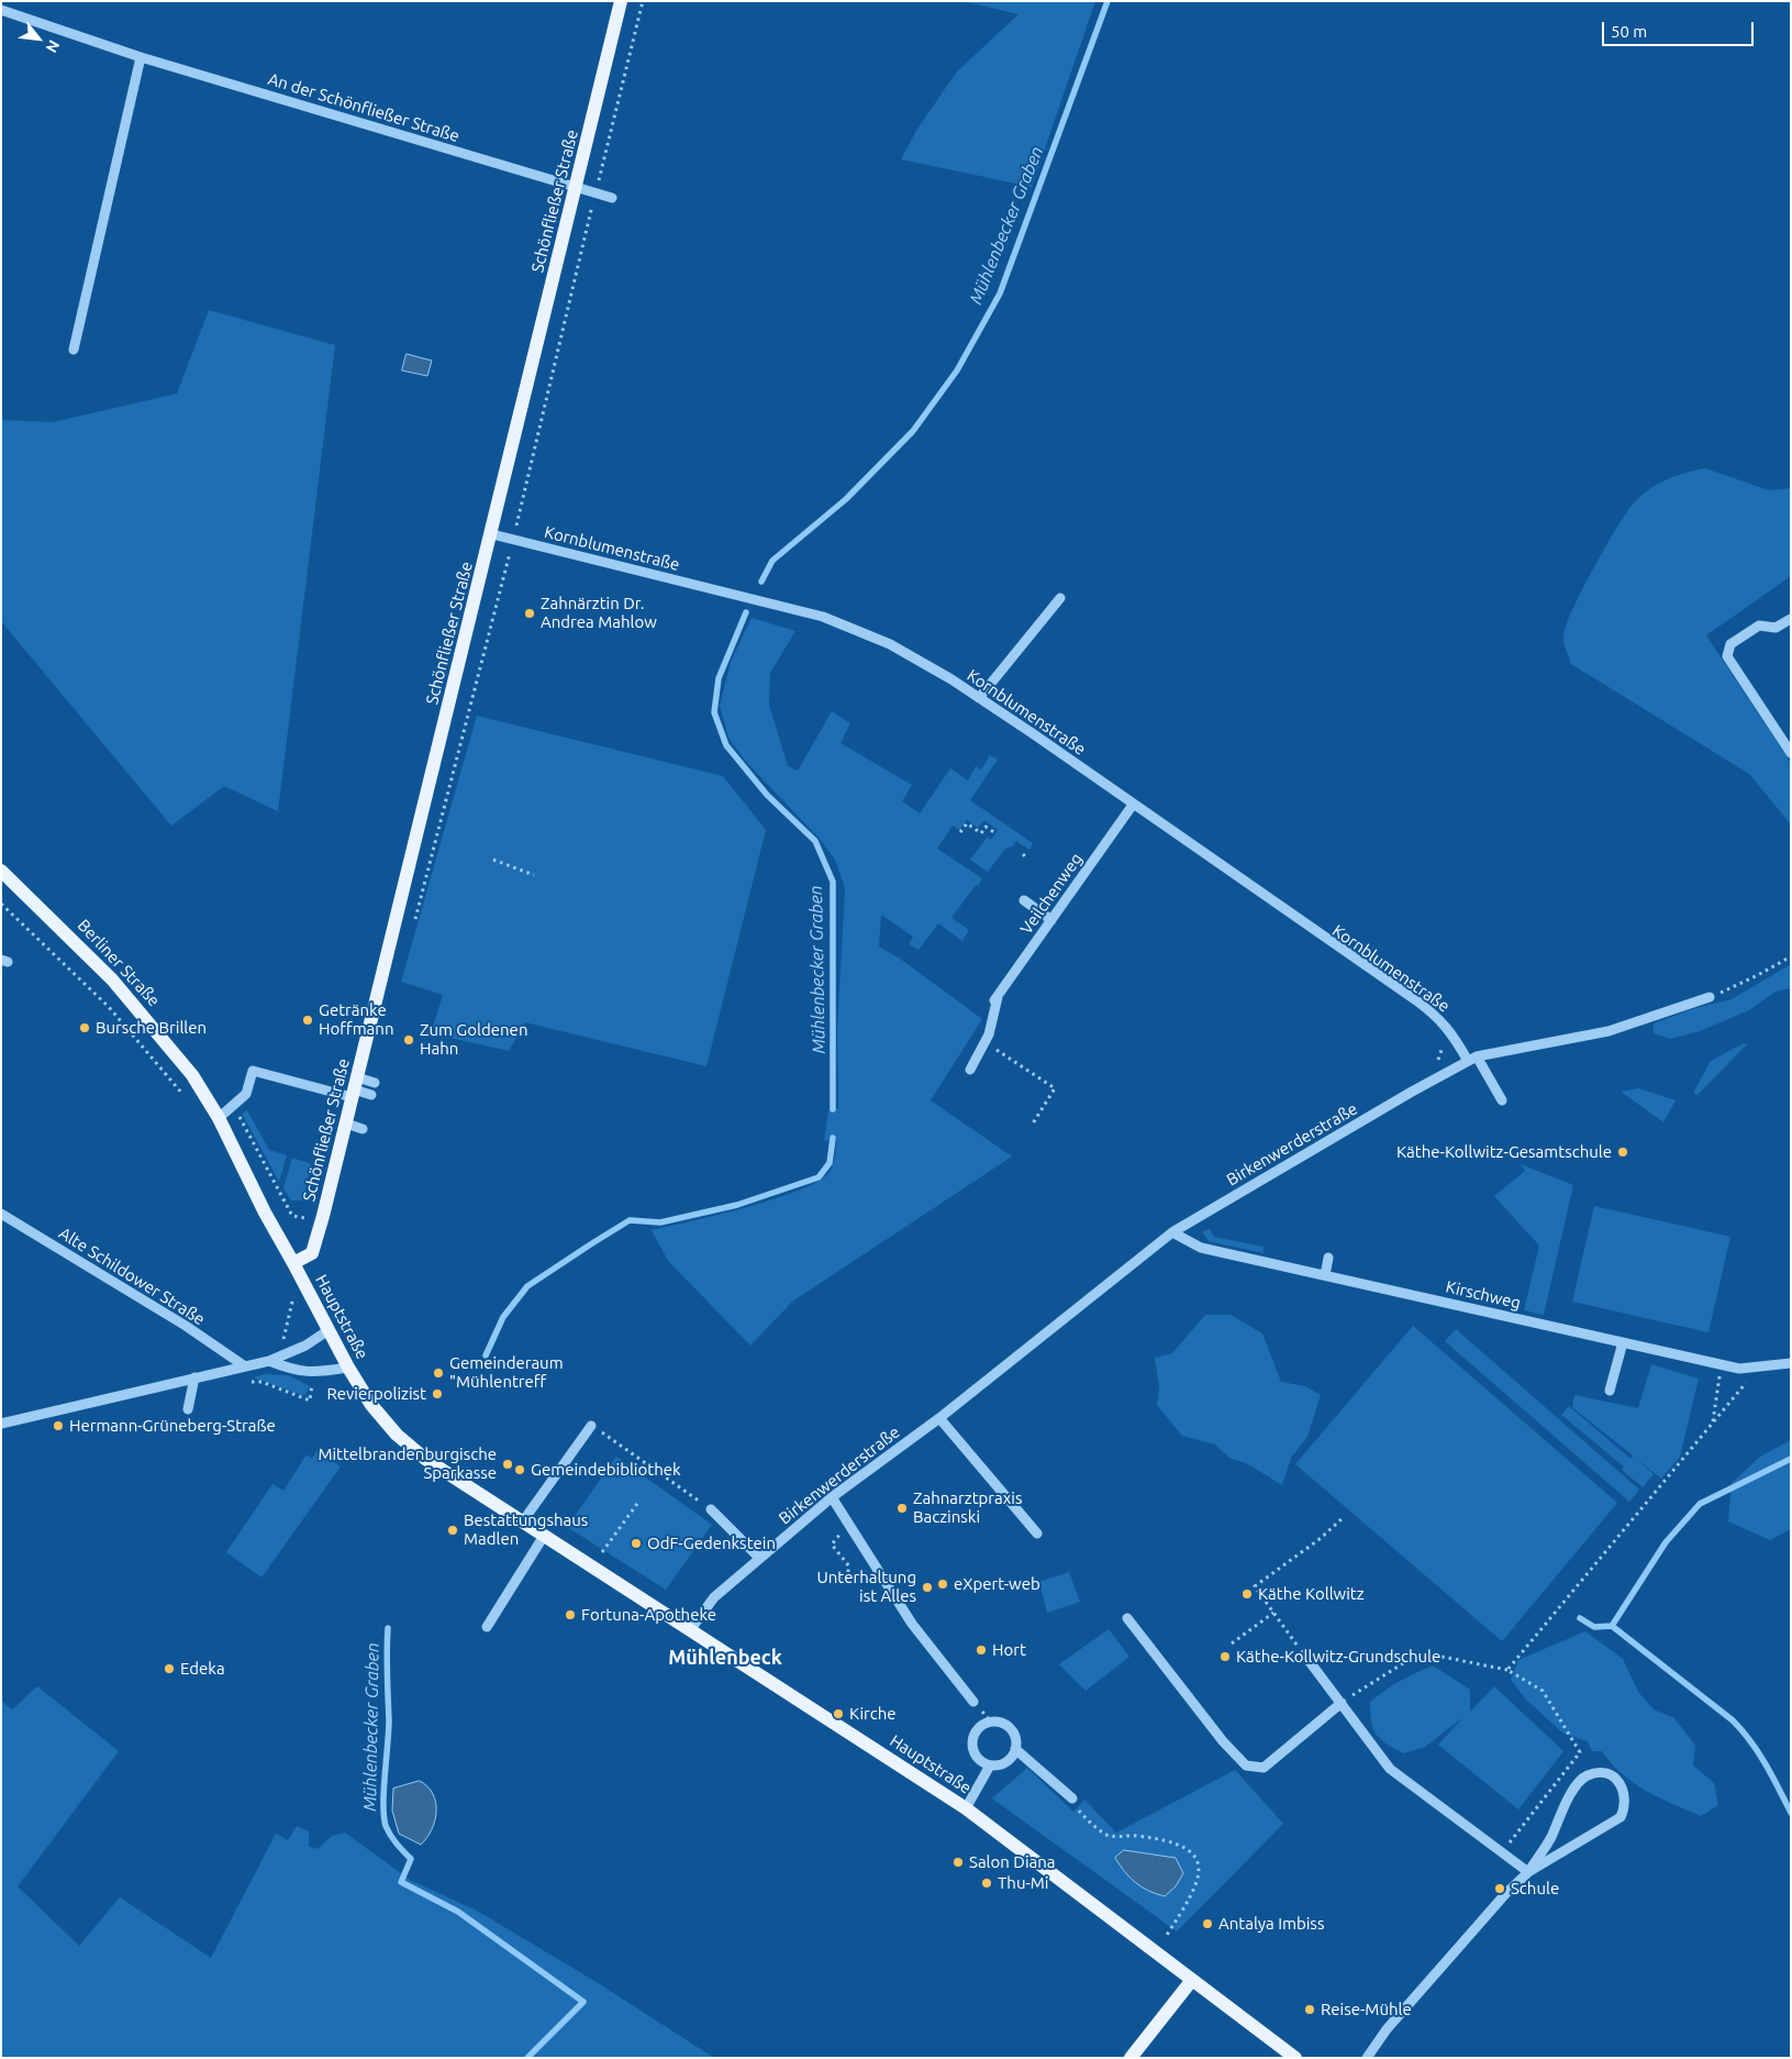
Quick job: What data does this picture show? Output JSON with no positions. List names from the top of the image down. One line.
{"streets":{"main road":["Schönfließer Straße","Berliner Straße","Hauptstraße"],"street":["An der Schönfließer Straße","Kornblumenstraße","Veilchenweg","Birkenwerderstraße","Alte Schildower Straße","Kirschweg"]},"crossings":[["An der Schönfließer Straße","Schönfließer Straße"],["Schönfließer Straße","Kornblumenstraße"],["Schönfließer Straße","Berliner Straße"],["Schönfließer Straße","Hauptstraße"],["Kornblumenstraße","Veilchenweg"],["Kornblumenstraße","Birkenwerderstraße"],["Berliner Straße","Hauptstraße"],["Birkenwerderstraße","Kirschweg"],["Birkenwerderstraße","Hauptstraße"]],"districts":["Mühlenbeck"],"water":["Mühlenbecker Graben"],"places":["Zahnärztin Dr. Andrea Mahlow","Getränke Hoffmann","Bursche Brillen","Zum Goldenen Hahn","Käthe-Kollwitz-Gesamtschule","Gemeinderaum \"Mühlentreff","Revierpolizist","Hermann-Grüneberg-Straße","Mittelbrandenburgische Sparkasse","Gemeindebibliothek","Zahnarztpraxis Baczinski","Bestattungshaus Madlen","OdF-Gedenkstein","eXpert-web","Unterhaltung ist Alles","Käthe Kollwitz","Fortuna-Apotheke","Hort","Käthe-Kollwitz-Grundschule","Edeka","Kirche","Salon Diana","Thu-Mi","Schule","Antalya Imbiss","Reise-Mühle"],"scale_bar":"50 m","north":"bottom right"}
